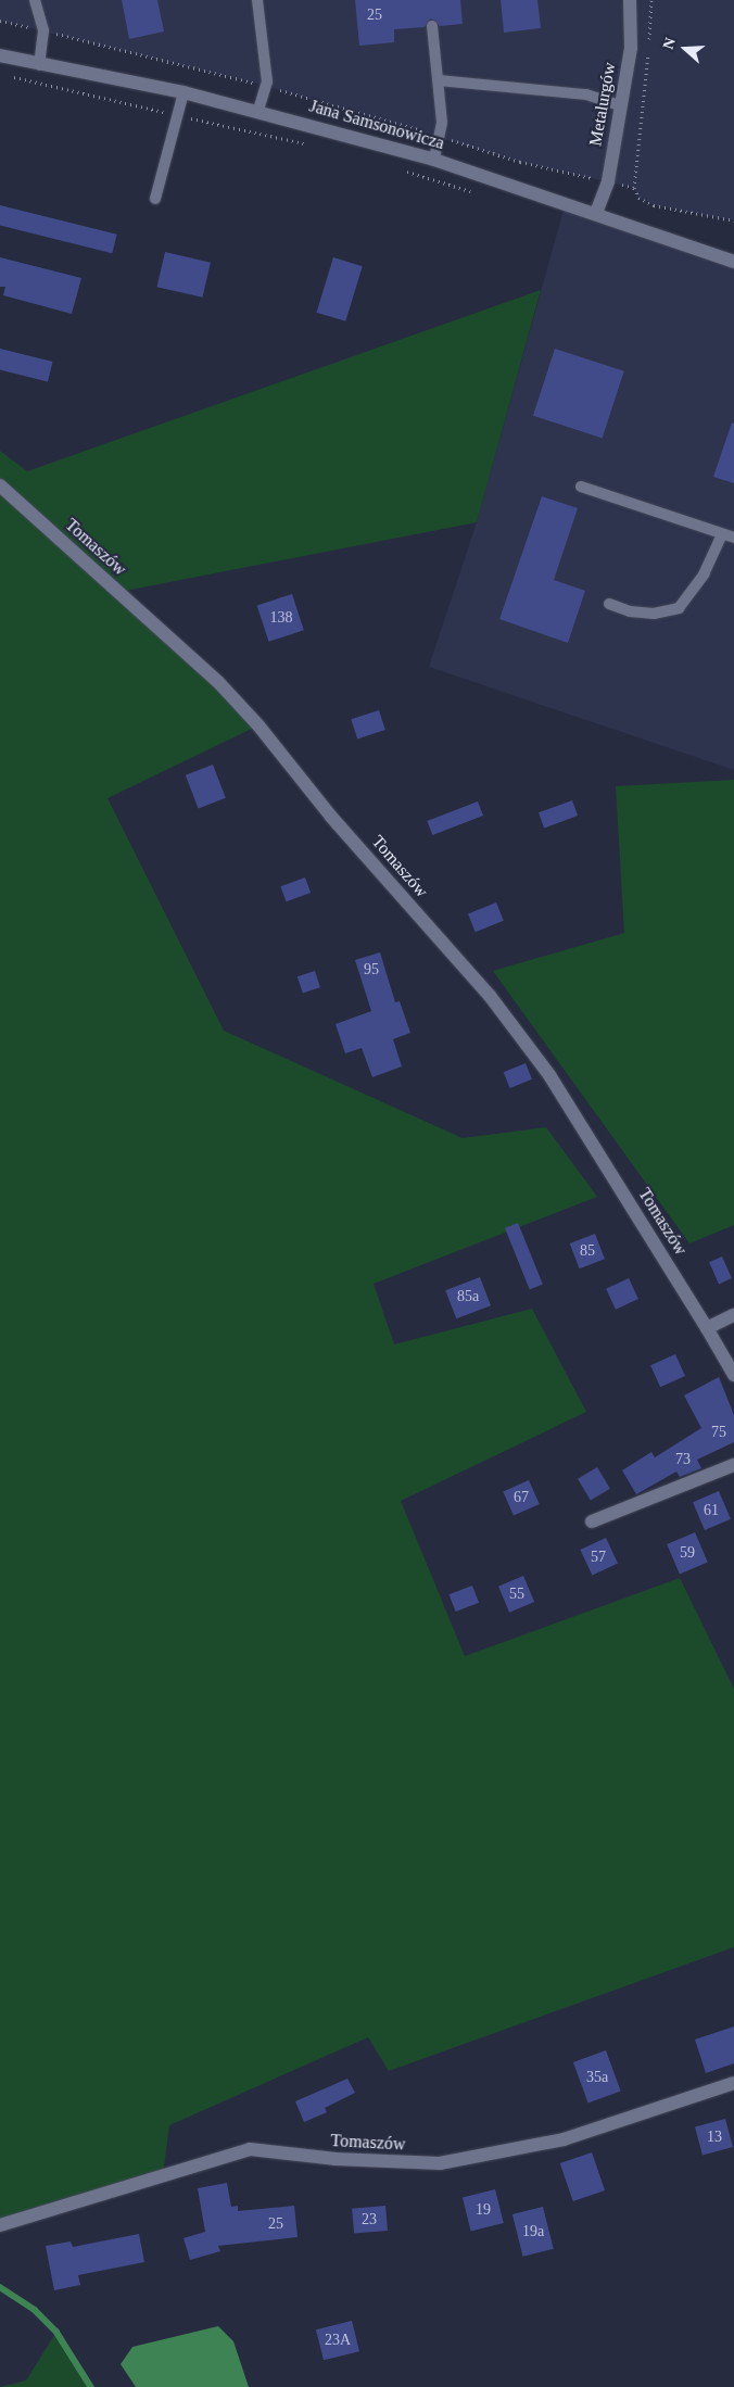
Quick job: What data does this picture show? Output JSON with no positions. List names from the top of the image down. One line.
{"streets":{"street":["Metalurgów","Jana Samsonowicza","Tomaszów"]},"crossings":[["Metalurgów","Jana Samsonowicza"]],"house_numbers":["25","138","95","85","85a","75","73","67","61","59","57","55","35a","13","19","23","25","19a","23A"],"north":"left"}
